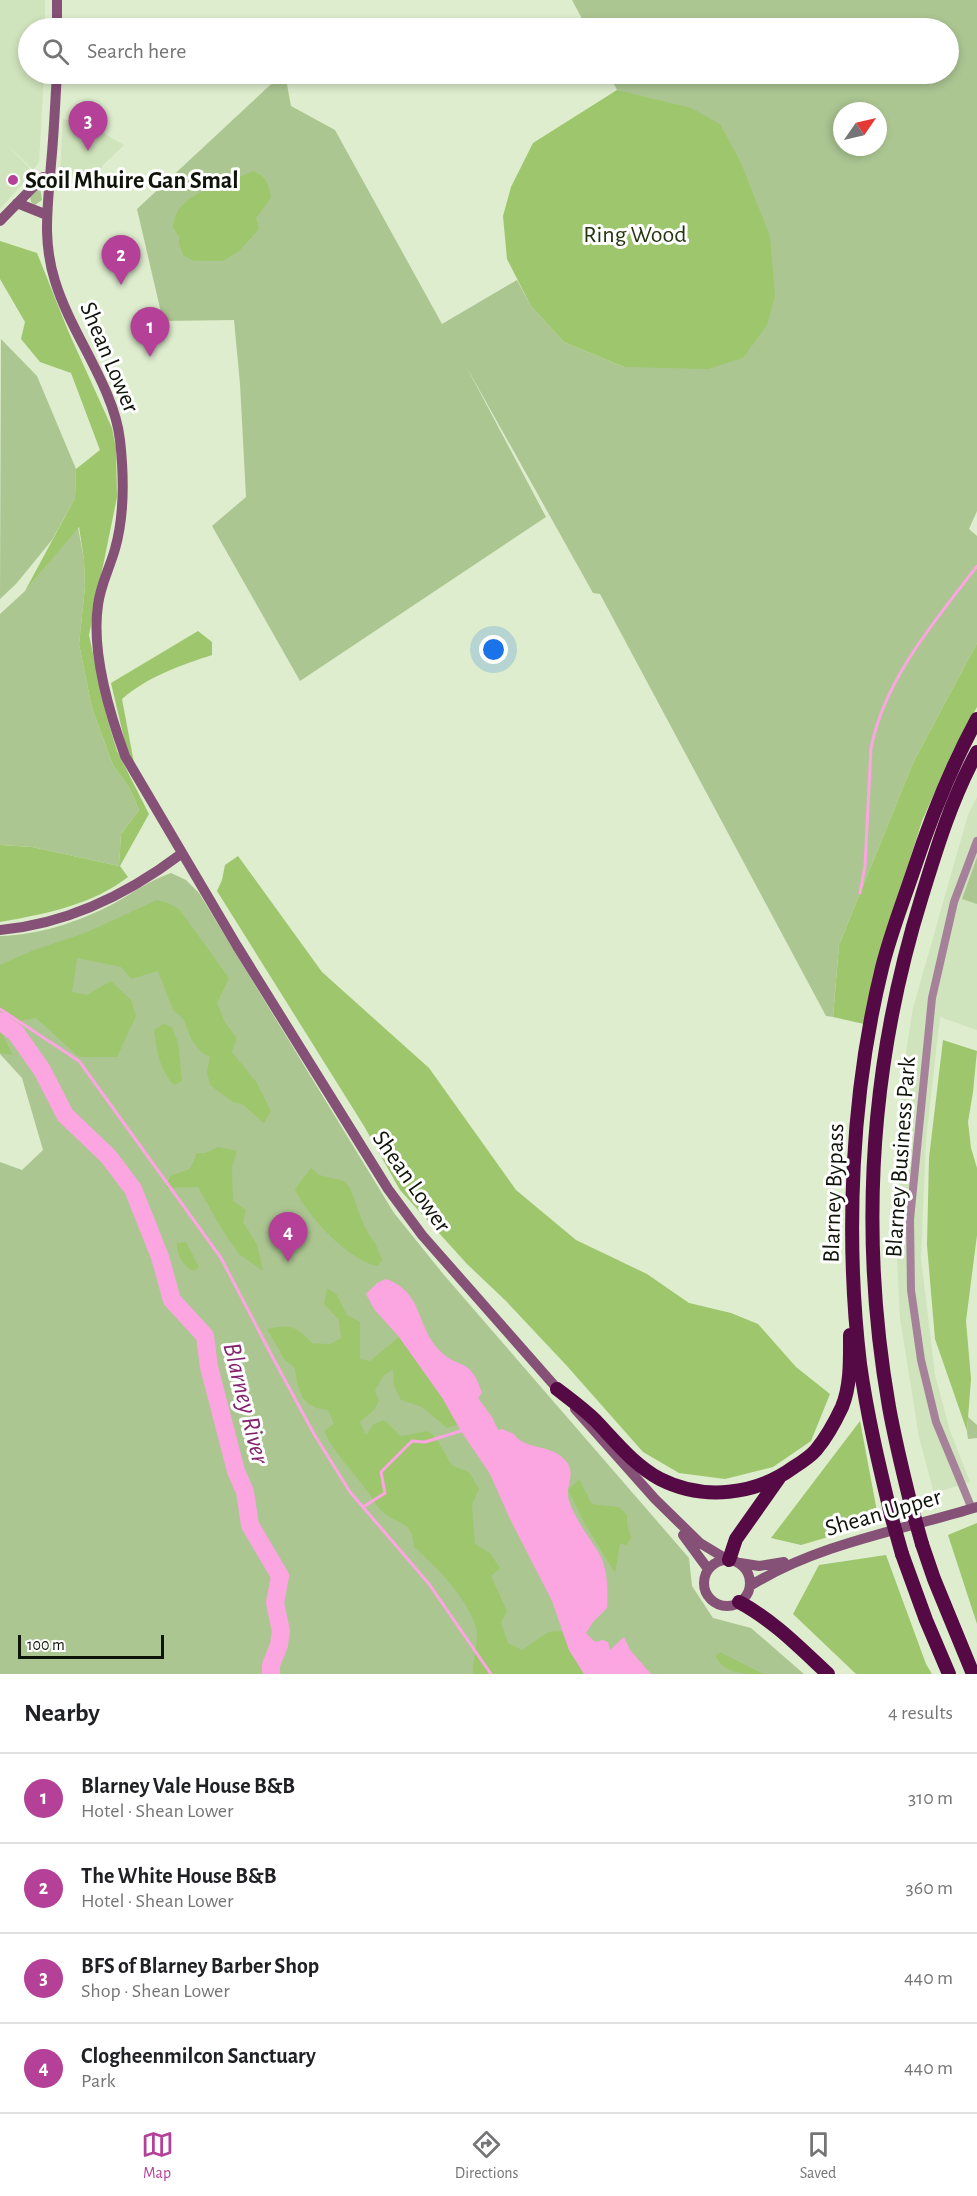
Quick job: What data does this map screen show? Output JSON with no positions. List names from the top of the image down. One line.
{"streets":{"highway":["Blarney Bypass"],"main road":["Shean Lower","Shean Upper"],"street":["Blarney Business Park"]},"crossings":[["Shean Lower","Shean Upper"],["Blarney Business Park","Shean Upper"]],"water":["Blarney River"],"parks":["Ring Wood"],"places":["Scoil Mhuire Gan Smal"],"scale_bar":"100 m","north":"top right","page":{"search":"Search here","pins":["3","2","1","4"],"scale":"100 m","heading":["Nearby","4 results"],"list":[{"mark":"1","name":"Blarney Vale House B&B","note":"Hotel · Shean Lower","value":"310 m"},{"mark":"2","name":"The White House B&B","note":"Hotel · Shean Lower","value":"360 m"},{"mark":"3","name":"BFS of Blarney Barber Shop","note":"Shop · Shean Lower","value":"440 m"},{"mark":"4","name":"Clogheenmilcon Sanctuary","note":"Park","value":"440 m"}],"nav":["Map","Directions","Saved"]}}
